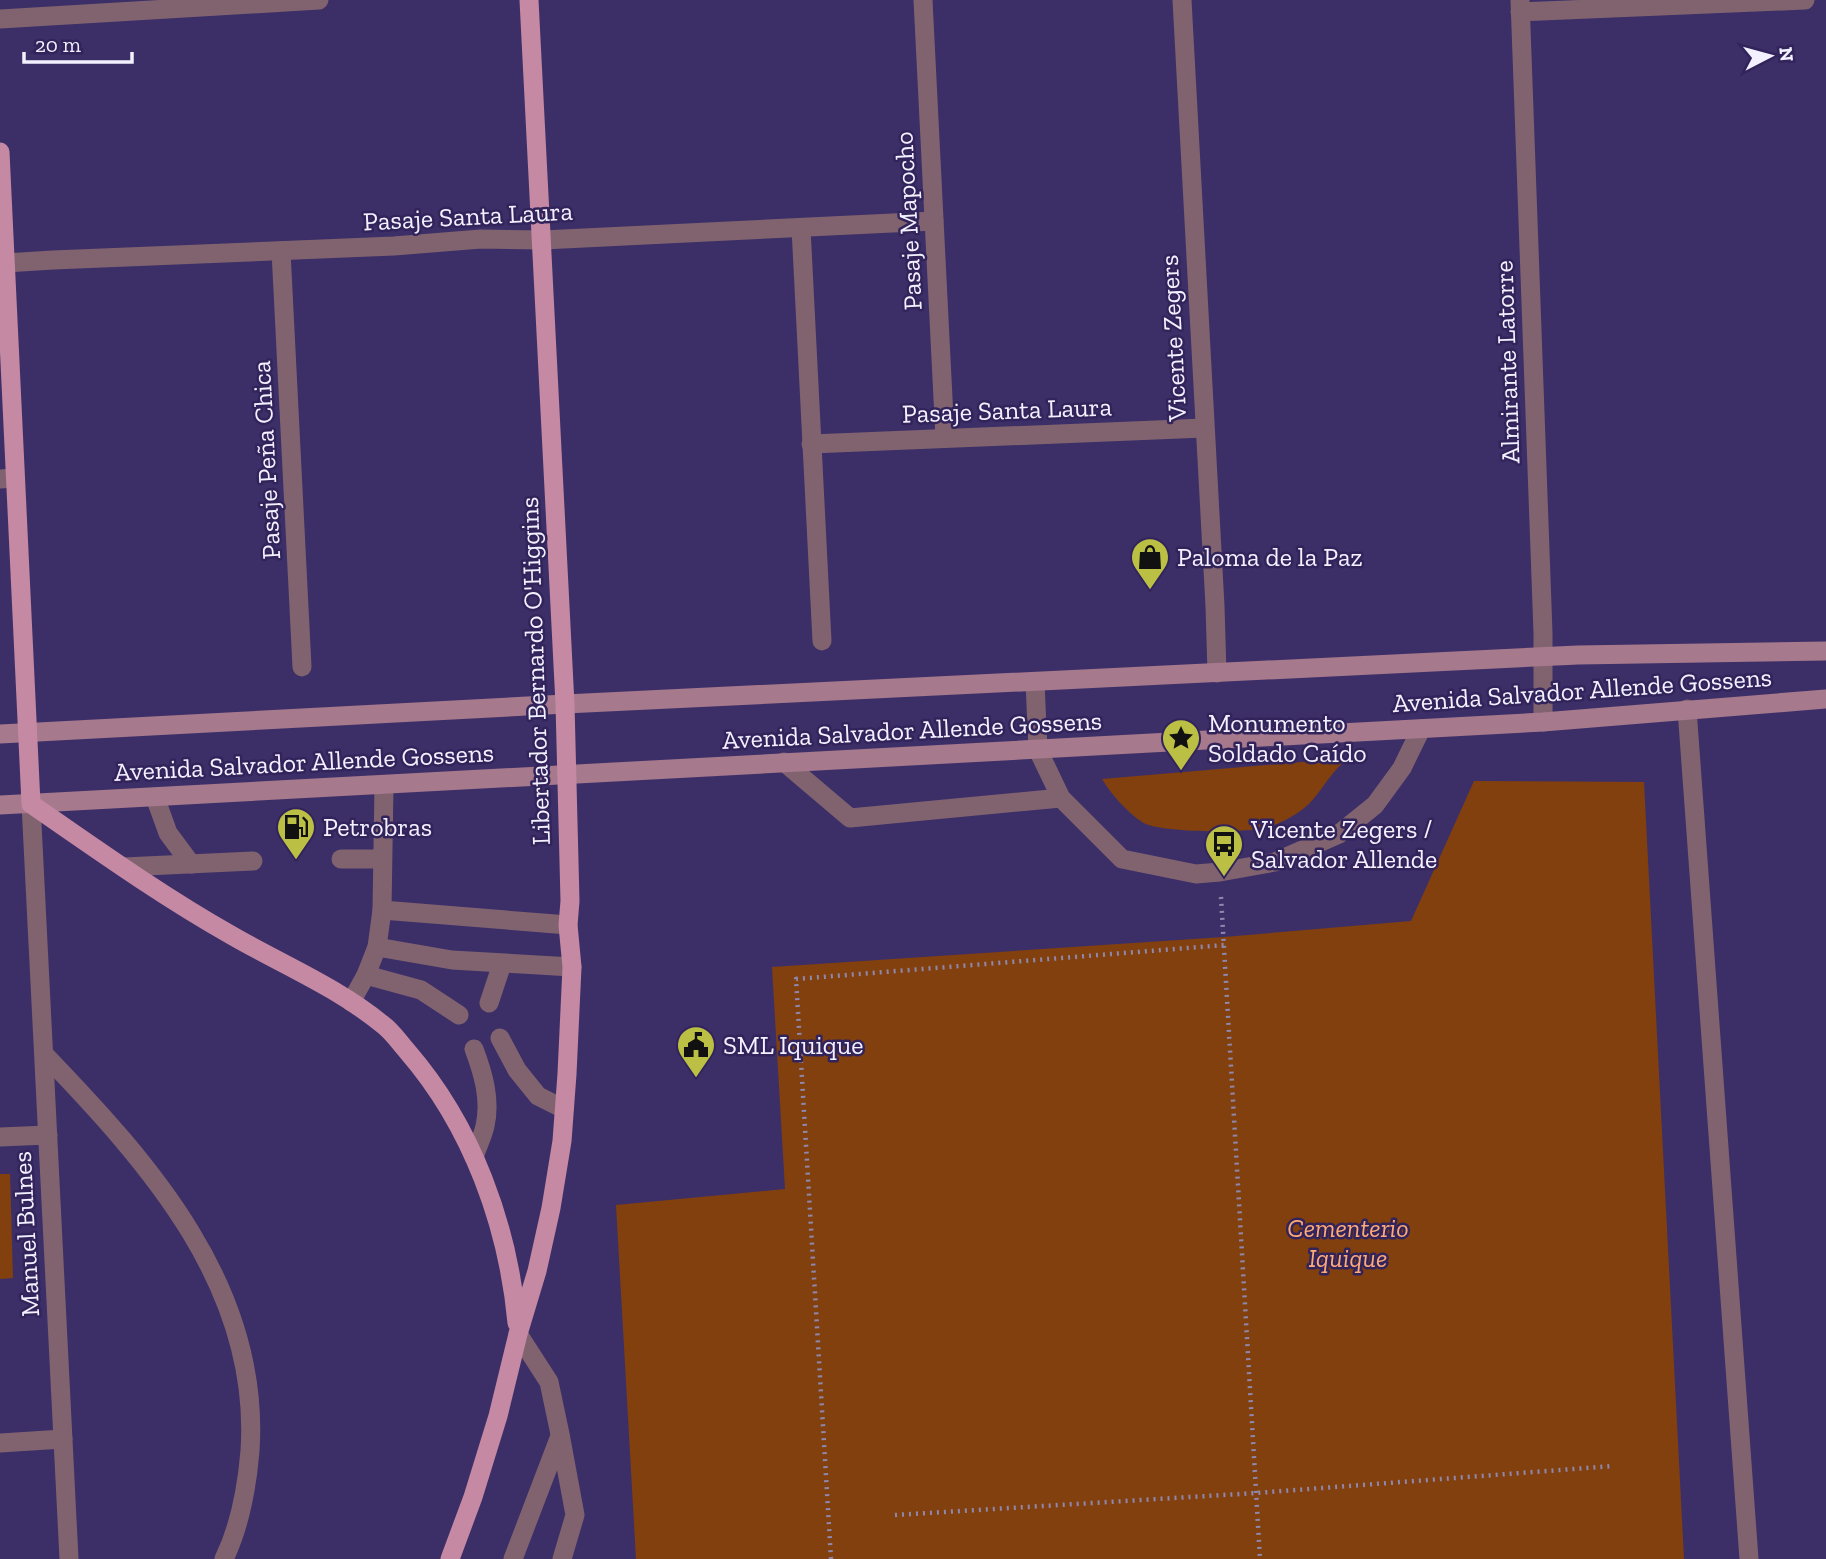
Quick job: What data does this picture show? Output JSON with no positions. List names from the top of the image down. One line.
{"streets":{"main road":["Libertador Bernardo O'Higgins","Avenida Salvador Allende Gossens","Manuel Bulnes"],"street":["Pasaje Santa Laura","Pasaje Mapocho","Vicente Zegers","Almirante Latorre","Pasaje Peña Chica"]},"crossings":[["Pasaje Santa Laura","Pasaje Mapocho"],["Pasaje Santa Laura","Vicente Zegers"],["Pasaje Santa Laura","Pasaje Peña Chica"],["Pasaje Santa Laura","Libertador Bernardo O'Higgins"],["Pasaje Santa Laura","Manuel Bulnes"],["Vicente Zegers","Avenida Salvador Allende Gossens"],["Almirante Latorre","Avenida Salvador Allende Gossens"],["Libertador Bernardo O'Higgins","Avenida Salvador Allende Gossens"],["Libertador Bernardo O'Higgins","Manuel Bulnes"],["Avenida Salvador Allende Gossens","Manuel Bulnes"]],"parks":["Cementerio Iquique"],"places":{"shop":["Paloma de la Paz"],"place":["Monumento Soldado Caído"],"fuel station":["Petrobras"],"bus stop":["Vicente Zegers / Salvador Allende"],"public building":["SML Iquique"]},"scale_bar":"20 m","north":"right"}
